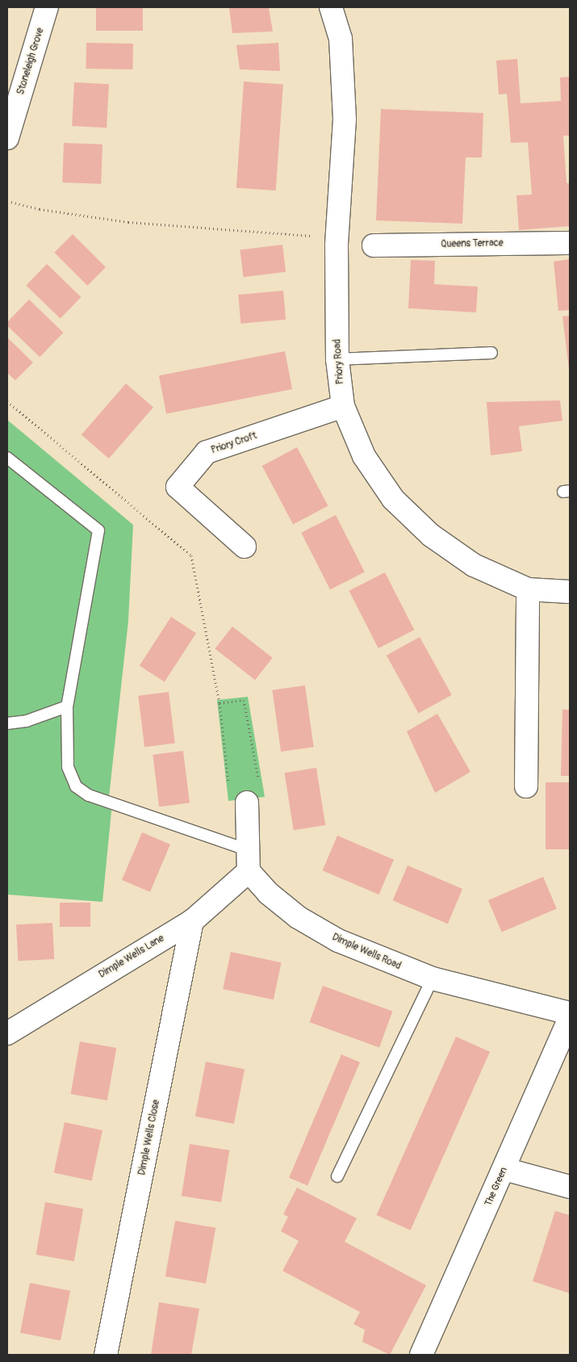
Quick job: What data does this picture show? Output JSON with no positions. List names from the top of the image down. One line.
{"streets":{"street":["Stoneleigh Grove","Queens Terrace","Priory Road","Priory Croft","Dimple Wells Road","Dimple Wells Lane","Dimple Wells Close","The Green"]},"crossings":[["Priory Road","Priory Croft"],["Dimple Wells Road","Dimple Wells Lane"],["Dimple Wells Lane","Dimple Wells Close"]]}
